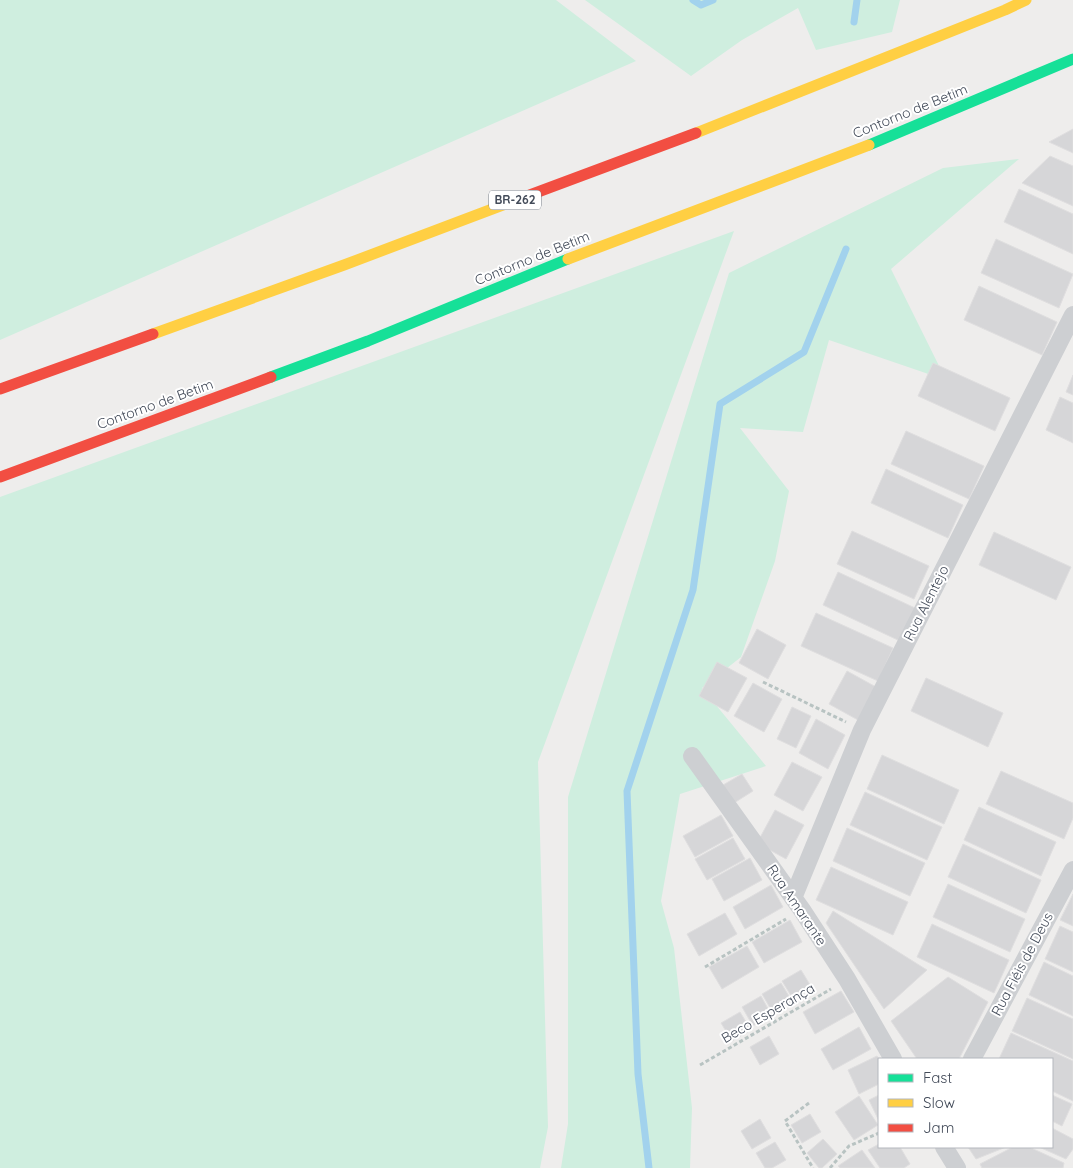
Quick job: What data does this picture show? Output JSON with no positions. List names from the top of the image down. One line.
{"streets":{"highway":["Contorno de Betim","BR-262"],"street":["Rua Alentejo","Rua Amarante","Rua Fiéis de Deus"],"path":["Beco Esperança"]},"crossings":[["Rua Alentejo","Rua Amarante"],["Rua Amarante","Beco Esperança"]],"legend":["Fast","Slow","Jam"]}
